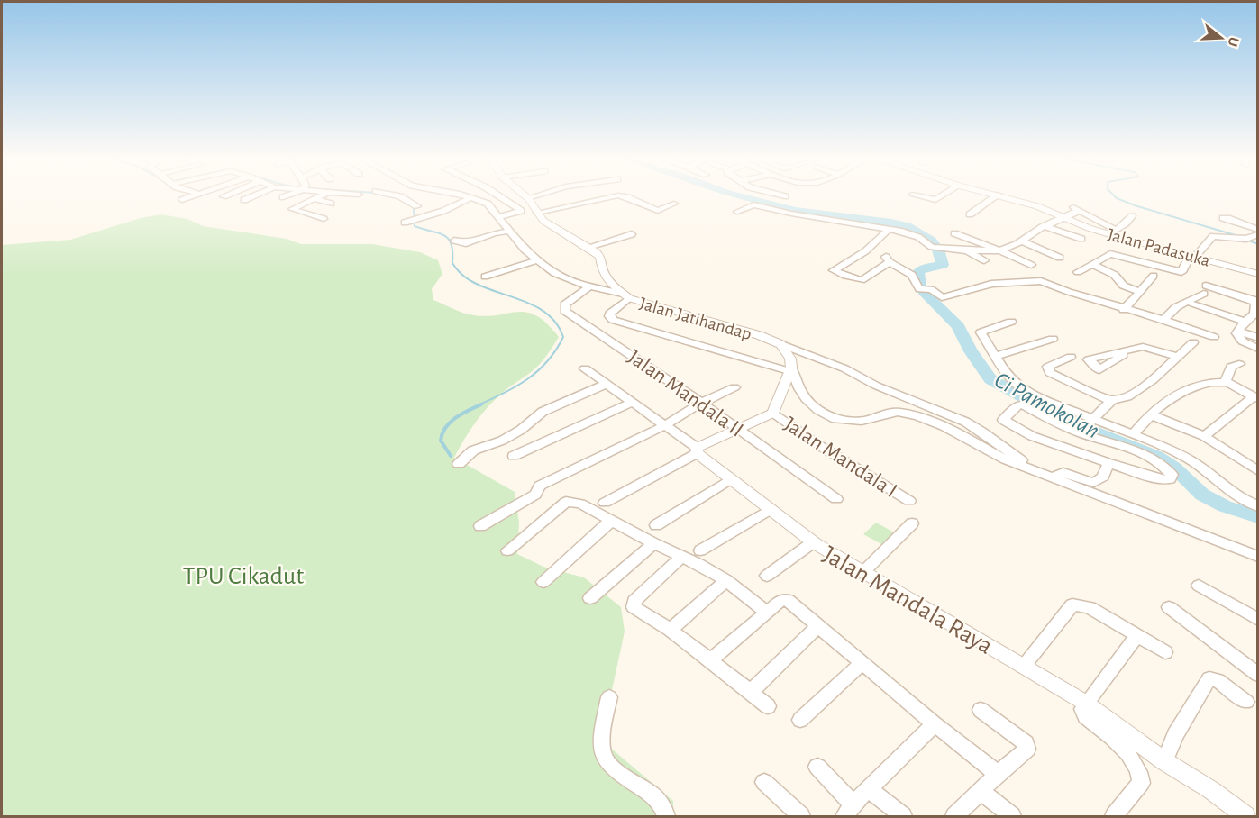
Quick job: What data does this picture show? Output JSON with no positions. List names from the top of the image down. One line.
{"streets":{"street":["Jalan Padasuka","Jalan Jatihandap","Jalan Mandala II","Jalan Mandala I","Jalan Mandala Raya"]},"water":["Ci Pamokolan"],"parks":["TPU Cikadut"],"north":"right"}
